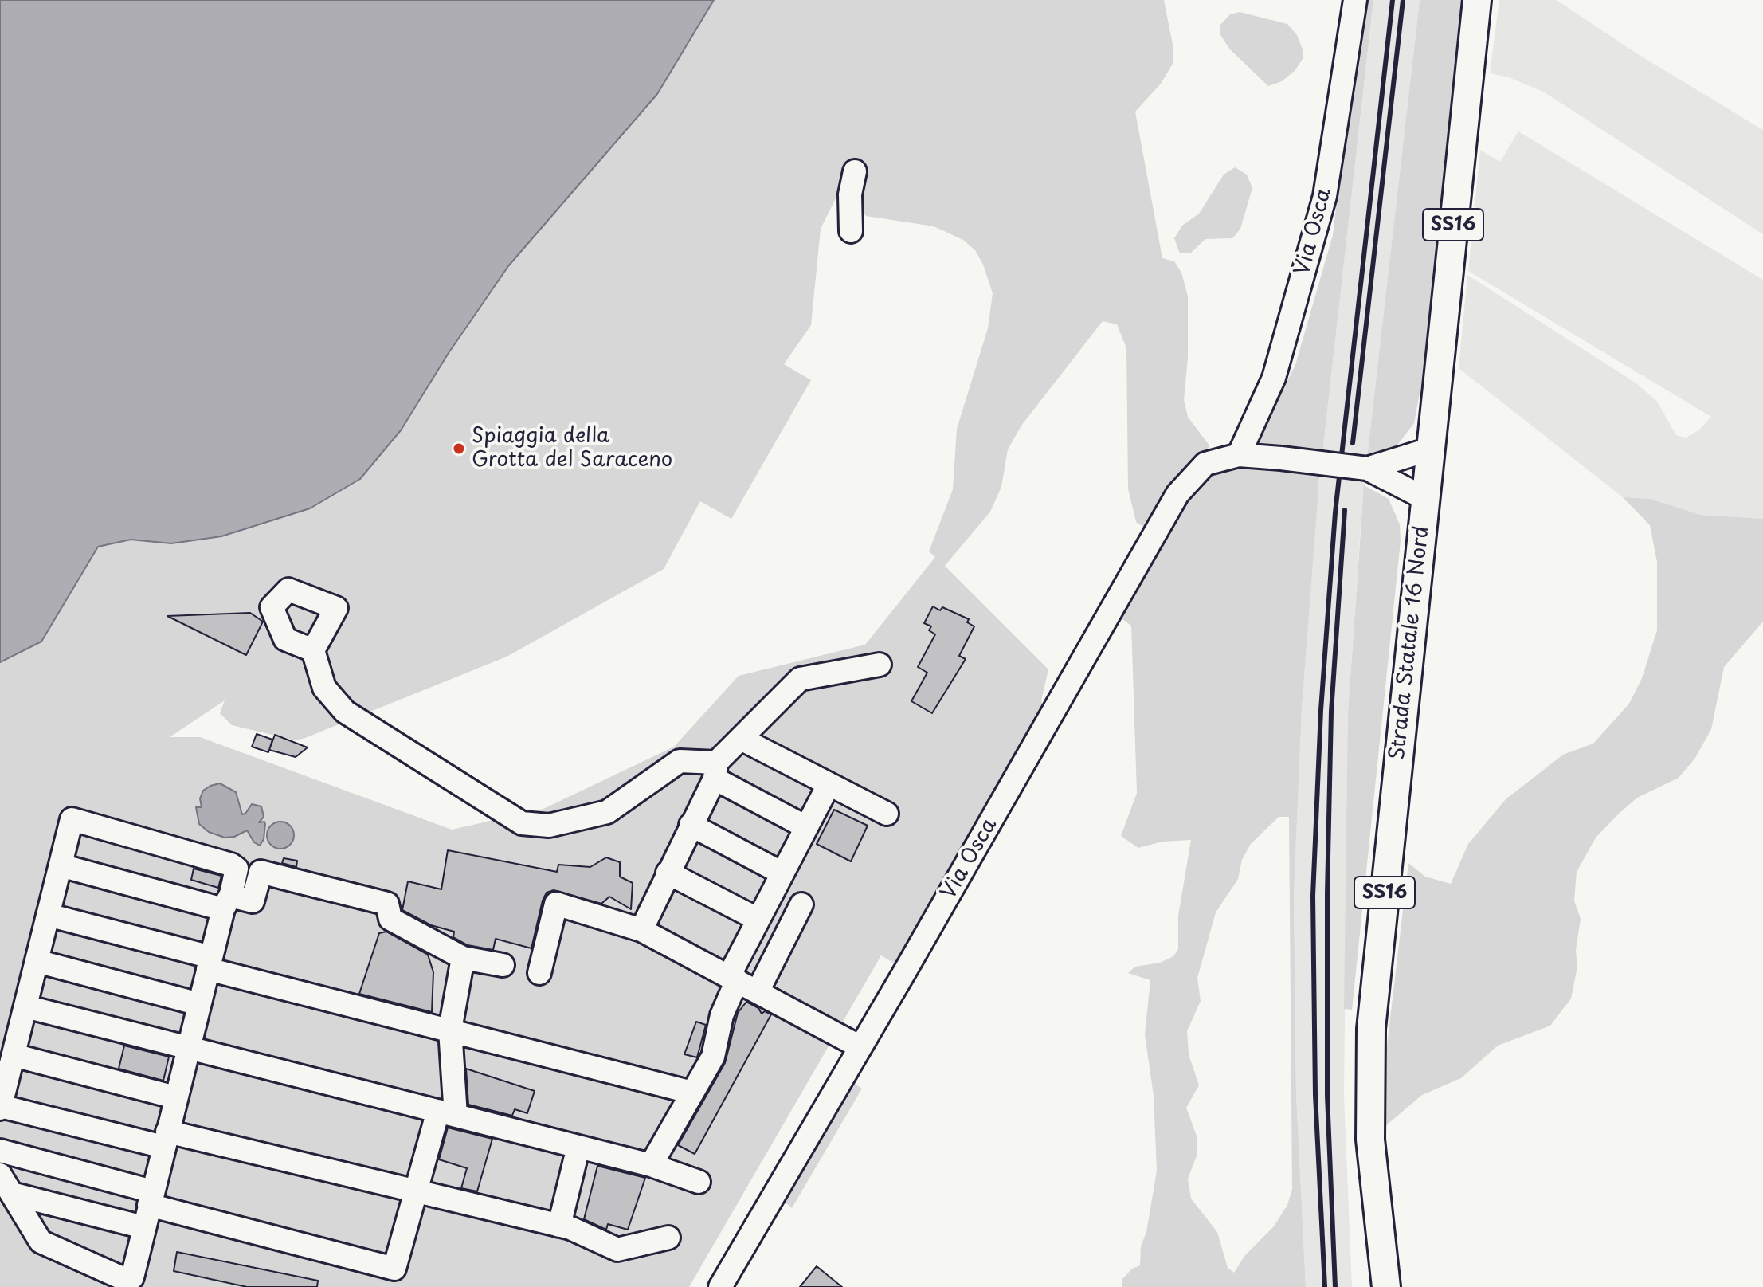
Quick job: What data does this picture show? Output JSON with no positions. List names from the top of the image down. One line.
{"streets":{"main road":["SS16","Strada Statale 16 Nord"],"street":["Via Osca"]},"places":["Spiaggia della Grotta del Saraceno"]}
